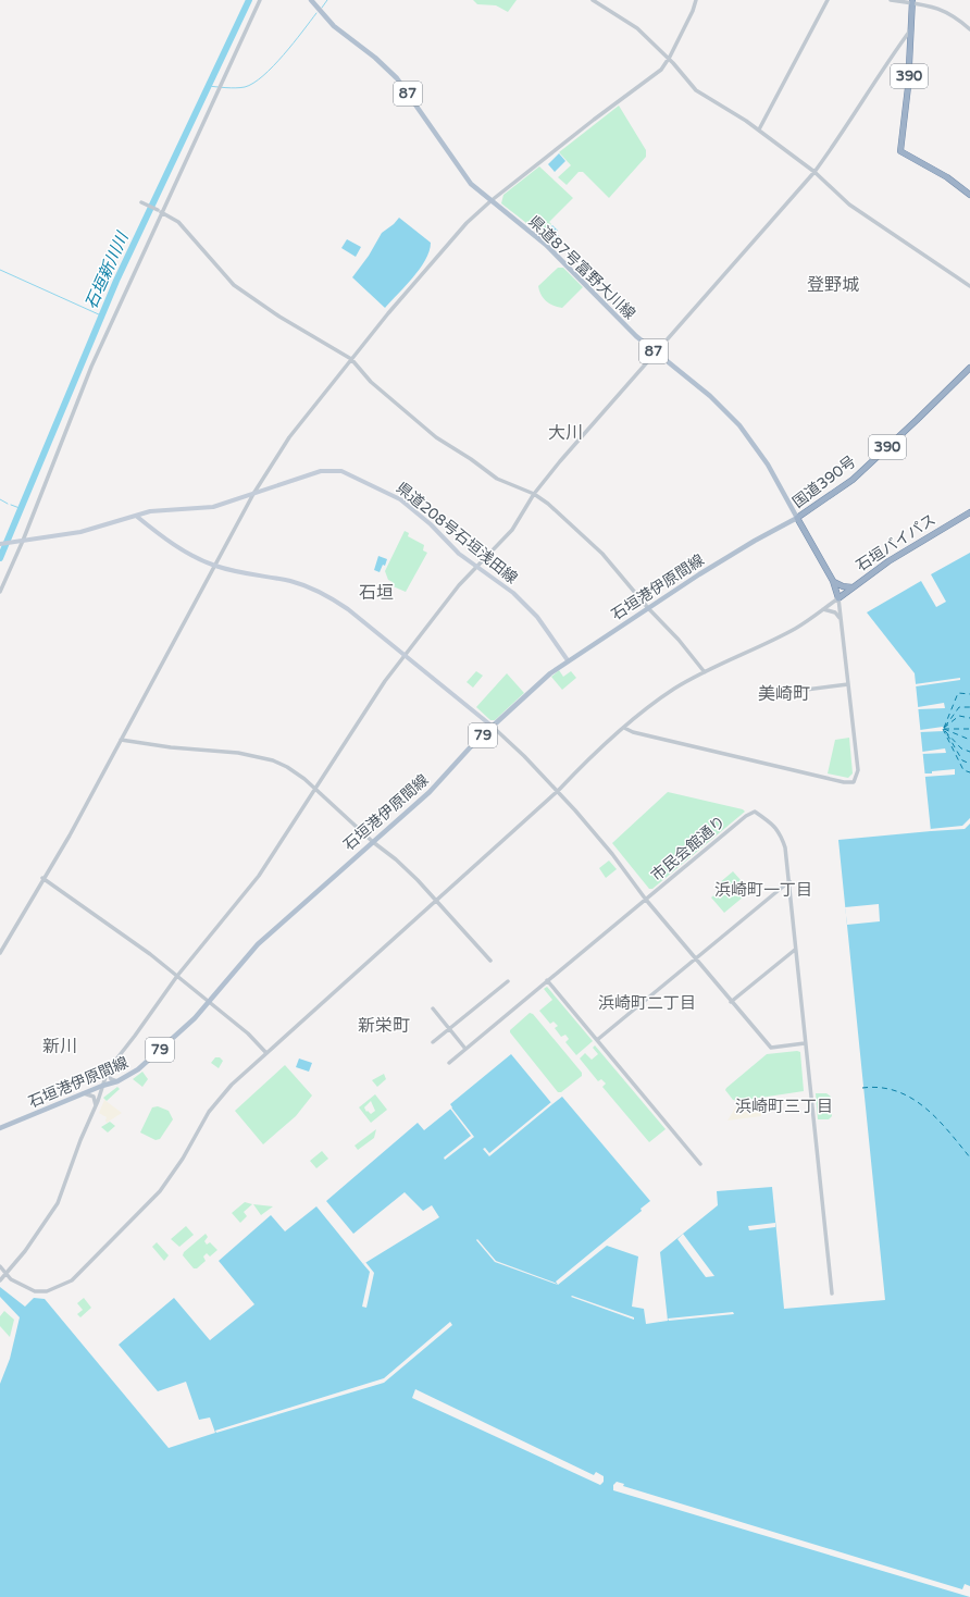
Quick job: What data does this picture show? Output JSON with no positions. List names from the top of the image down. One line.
{"streets":{"highway":["390","国道390号","石垣バイパス"],"main road":["87","県道87号富野大川線","県道208号石垣浅田線","石垣港伊原間線","79"],"street":["市民会館通り"]},"crossings":[["県道87号富野大川線","国道390号"],["県道87号富野大川線","石垣港伊原間線"],["国道390号","石垣バイパス"],["国道390号","石垣港伊原間線"],["県道208号石垣浅田線","石垣港伊原間線"]],"districts":["登野城","大川","石垣","美崎町","浜崎町一丁目","浜崎町二丁目","新栄町","新川","浜崎町三丁目"],"water":["石垣新川川"]}
